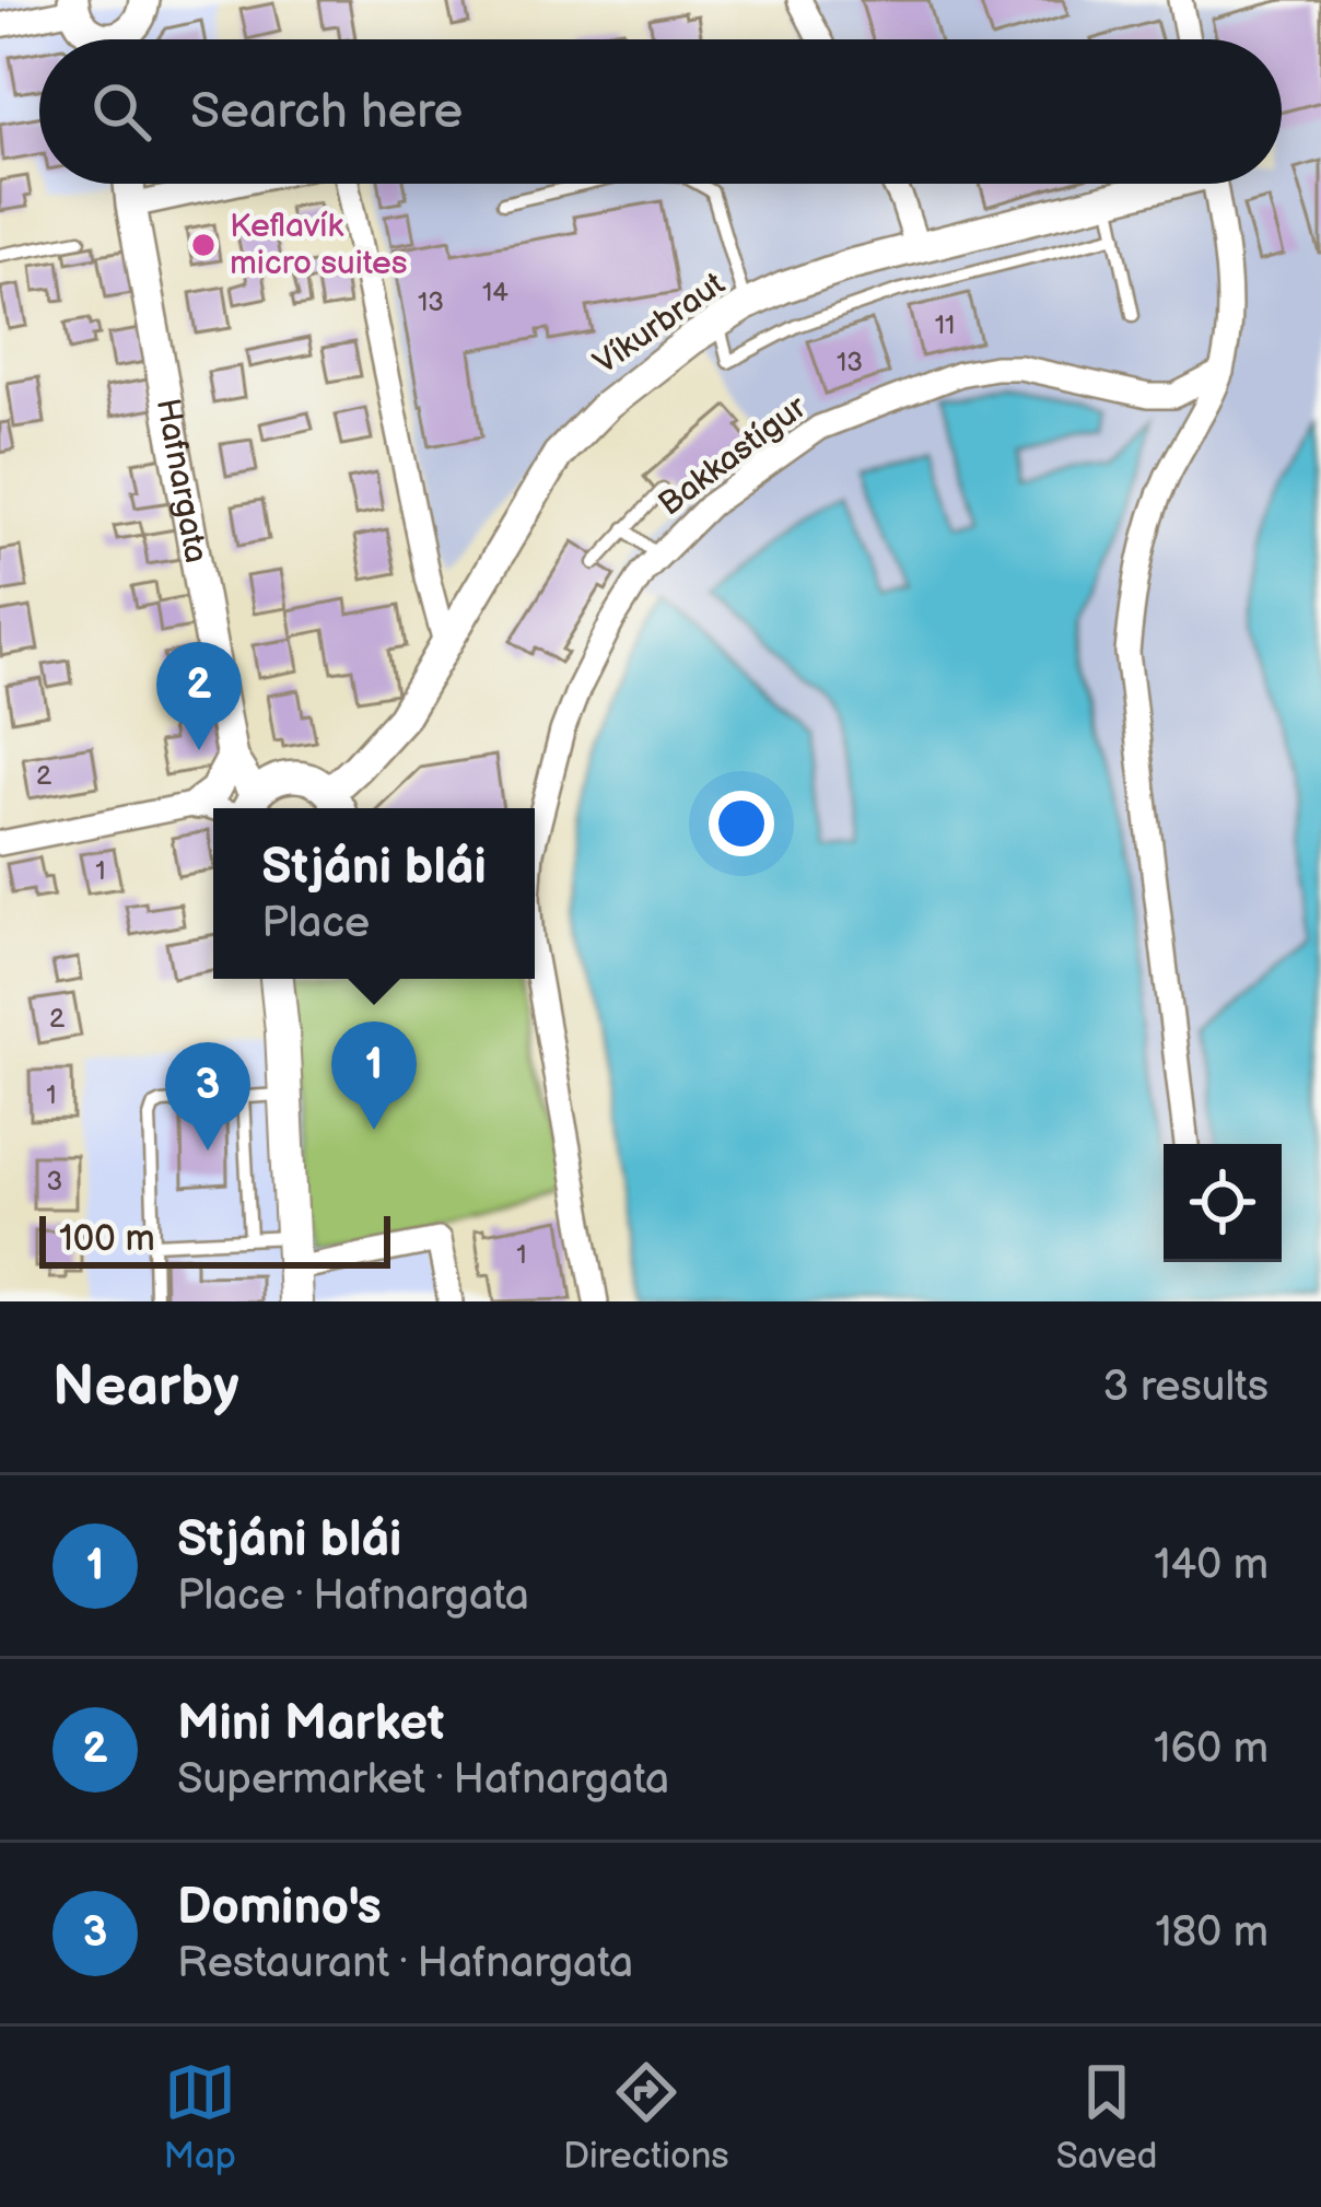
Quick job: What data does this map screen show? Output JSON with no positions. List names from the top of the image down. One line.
{"streets":{"street":["Víkurbraut","Bakkastígur","Hafnargata"]},"places":["Keflavík micro suites"],"house_numbers":["14","13","11","13","2","1","2","1","3","1"],"scale_bar":"100 m","page":{"search":"Search here","pins":["2","1","3"],"popup":["Stjáni blái","Place"],"scale":"100 m","heading":["Nearby","3 results"],"list":[{"mark":"1","name":"Stjáni blái","note":"Place · Hafnargata","value":"140 m"},{"mark":"2","name":"Mini Market","note":"Supermarket · Hafnargata","value":"160 m"},{"mark":"3","name":"Domino's","note":"Restaurant · Hafnargata","value":"180 m"}],"nav":["Map","Directions","Saved"]}}
